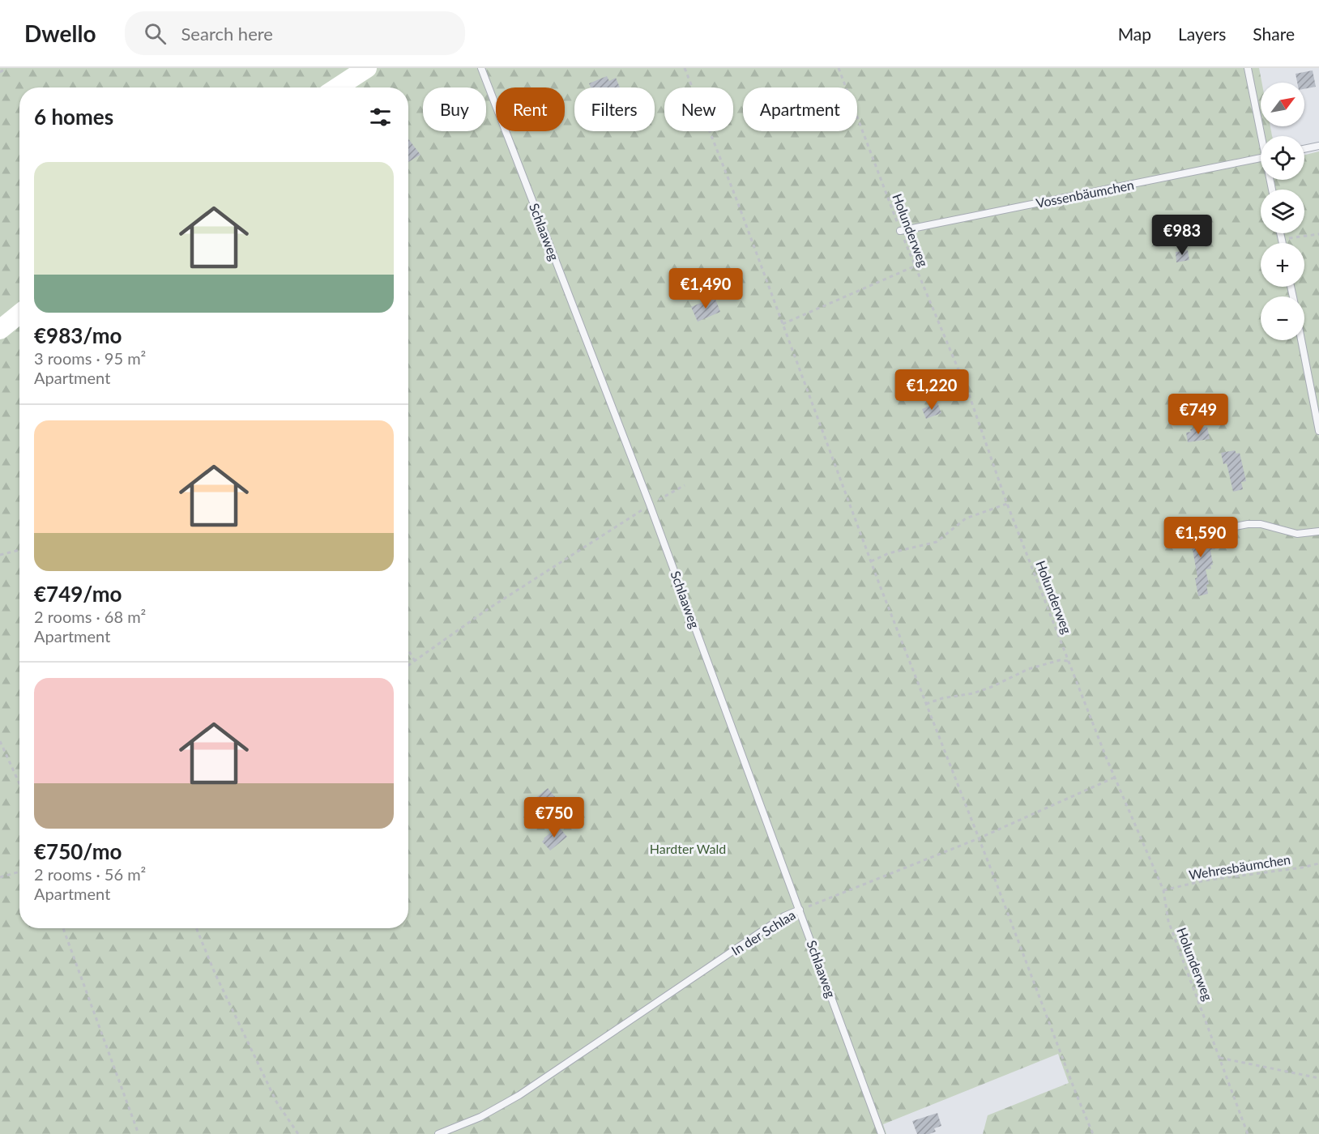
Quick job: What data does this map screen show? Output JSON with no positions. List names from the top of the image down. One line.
{"streets":{"lane":["Vossenbäumchen","Schlaaweg","In der Schlaa"],"path":["Holunderweg","Wehresbäumchen"]},"crossings":[["Vossenbäumchen","Holunderweg"],["Holunderweg","Wehresbäumchen"],["Holunderweg","In der Schlaa"],["Schlaaweg","In der Schlaa"]],"parks":["Hardter Wald"],"north":"top right","page":{"header":"Dwello","search":"Search here","nav":["Map","Layers","Share"],"map_buttons":["+","−"],"chip":["Buy","Rent","Filters","New","Apartment"],"heading":"6 homes","list":[{"name":"€983/mo","note":"3 rooms · 95 m² · Apartment"},{"name":"€749/mo","note":"2 rooms · 68 m² · Apartment"},{"name":"€750/mo","note":"2 rooms · 56 m² · Apartment"}],"price":["€983","€1,490","€1,220","€749","€1,590","€750"]}}
